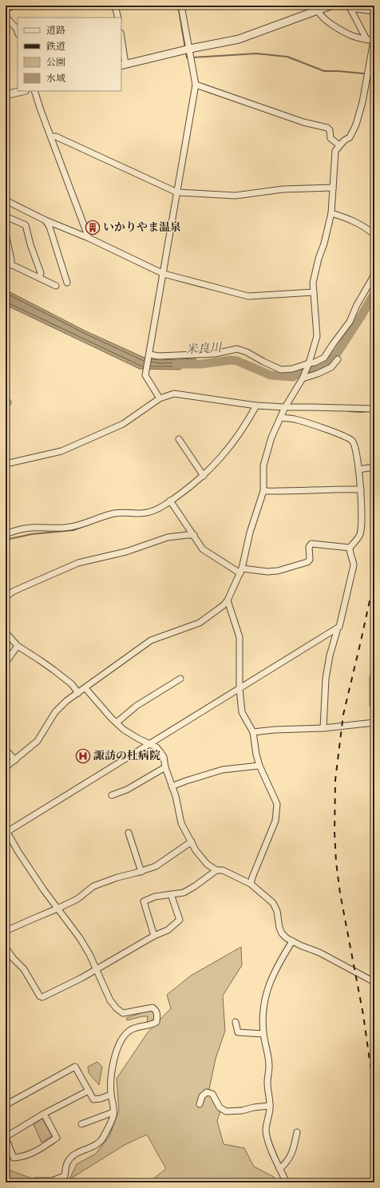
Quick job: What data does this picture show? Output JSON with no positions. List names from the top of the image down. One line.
{"water":["米良川"],"places":{"building":["いかりやま温泉"],"hospital":["諏訪の杜病院"]},"legend":["道路","鉄道","公園","水域"]}
